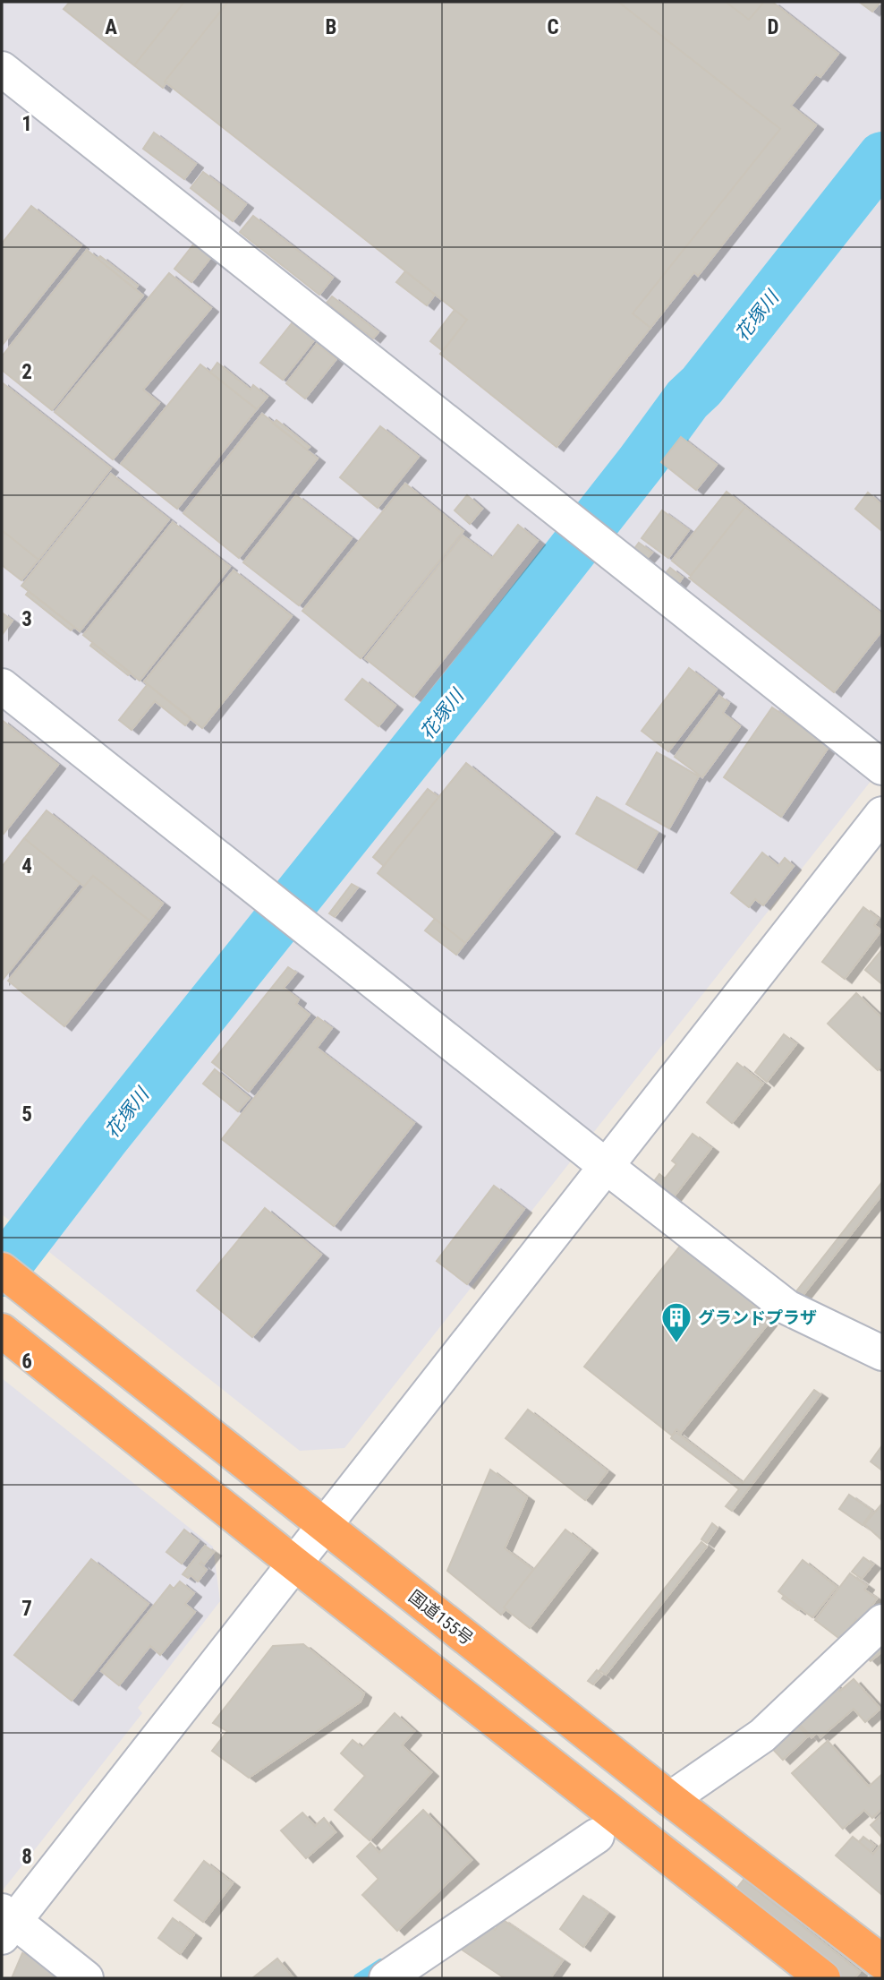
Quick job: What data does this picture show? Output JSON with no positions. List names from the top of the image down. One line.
{"streets":{"highway":["国道155号"]},"water":["花塚川"],"places":{"building":["グランドプラザ"]},"grid":{"columns":["A","B","C","D"],"rows":["1","2","3","4","5","6","7","8"]}}
